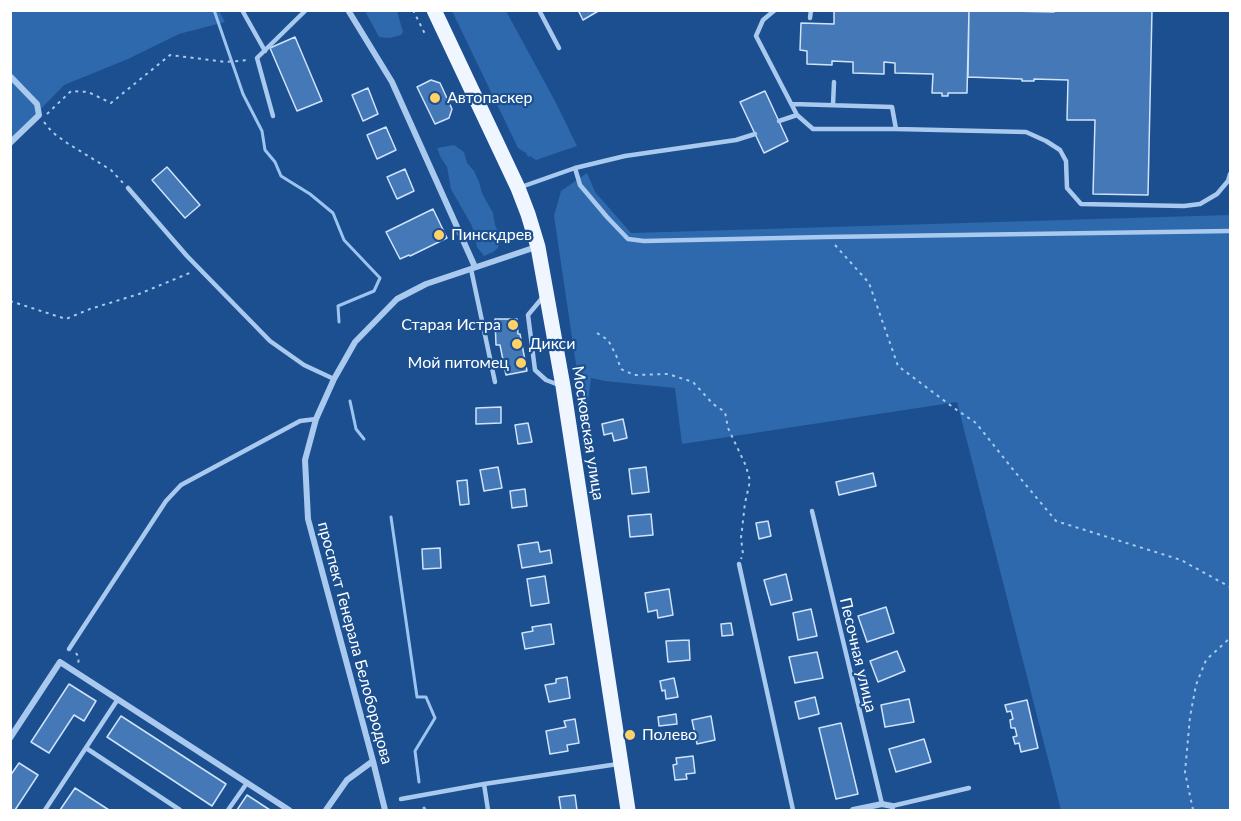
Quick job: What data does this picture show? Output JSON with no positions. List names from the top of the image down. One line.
{"streets":{"main road":["Московская улица"],"street":["проспект Генерала Белобородова"],"lane":["Песочная улица"]},"crossings":[["Московская улица","проспект Генерала Белобородова"]],"places":["Автопаскер","Пинскдрев","Старая Истра","Дикси","Мой питомец","Полево"]}
